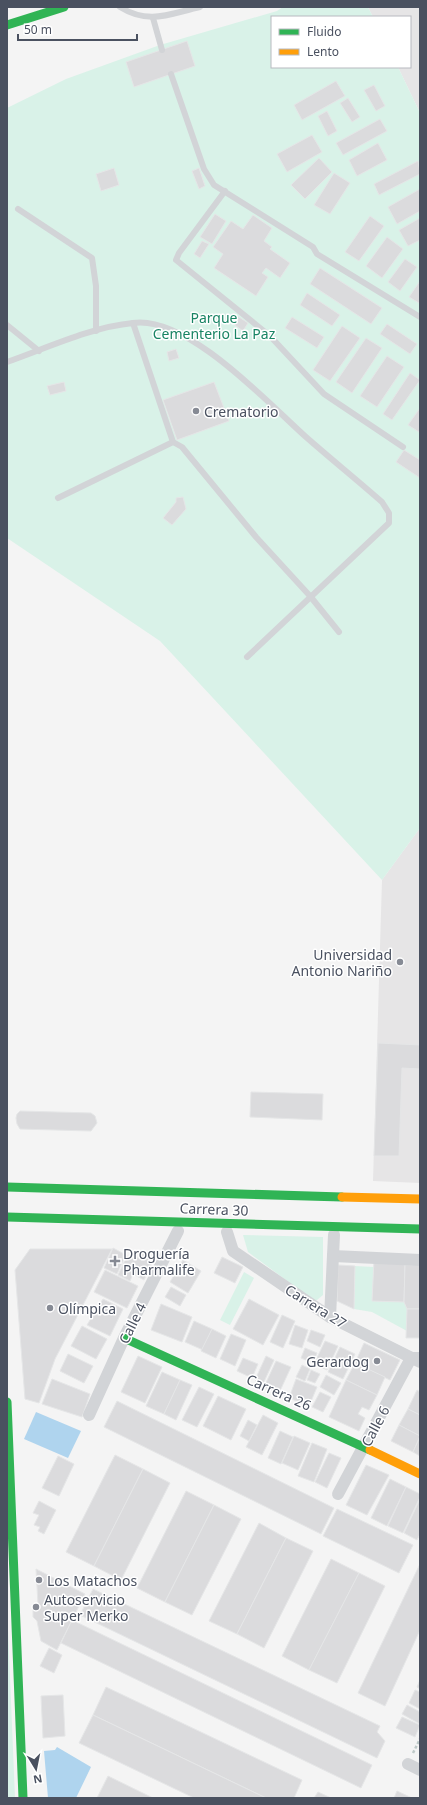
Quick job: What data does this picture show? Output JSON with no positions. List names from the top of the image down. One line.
{"streets":{"main road":["Carrera 30","Carrera 26"],"street":["Carrera 27","Calle 4","Calle 6"]},"crossings":[["Carrera 27","Calle 6"],["Calle 4","Carrera 26"],["Carrera 26","Calle 6"]],"parks":["Parque Cementerio La Paz"],"places":{"other":["Crematorio","Universidad Antonio Nariño","Olímpica","Gerardog","Los Matachos","Autoservicio Super Merko"],"health":["Droguería Pharmalife"]},"legend":["Fluido","Lento"],"scale_bar":"50 m","north":"bottom"}
